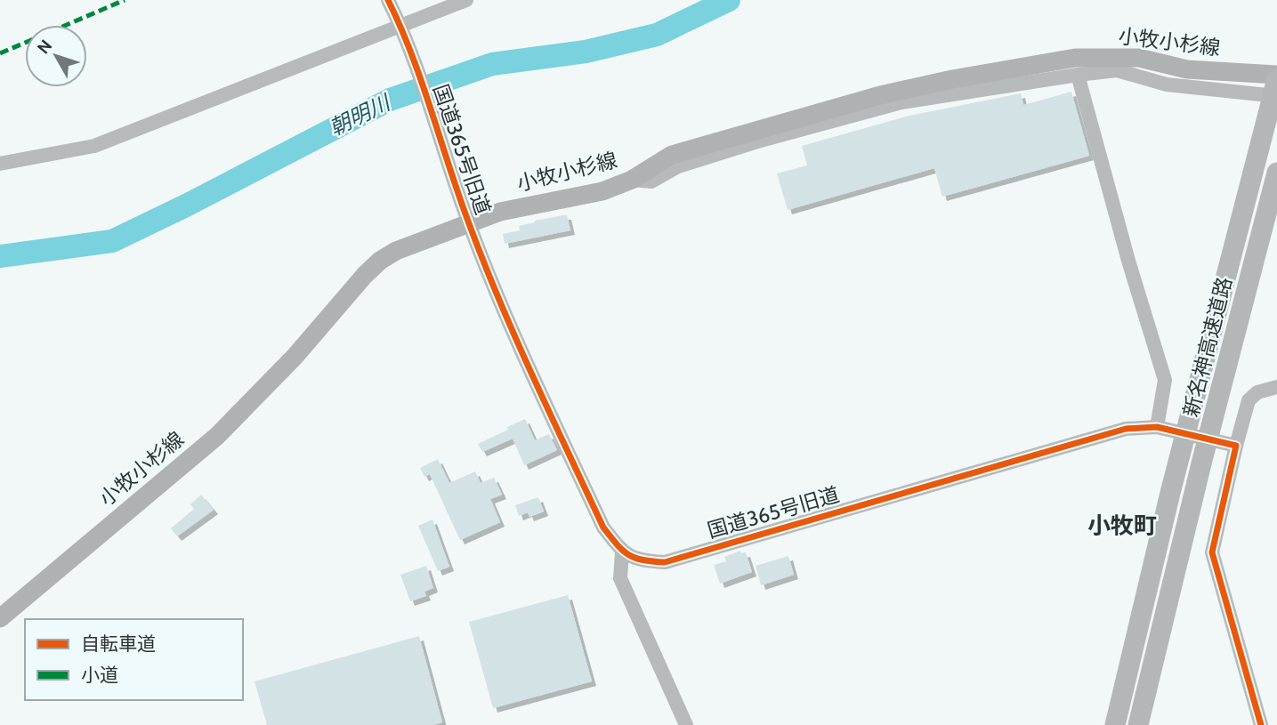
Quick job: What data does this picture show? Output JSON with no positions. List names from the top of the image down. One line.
{"streets":{"highway":["新名神高速道路"],"main road":["小牧小杉線"],"street":["国道365号旧道"]},"crossings":[["小牧小杉線","国道365号旧道"]],"districts":["小牧町"],"water":["朝明川"],"legend":["自転車道","小道"],"north":"top left"}
